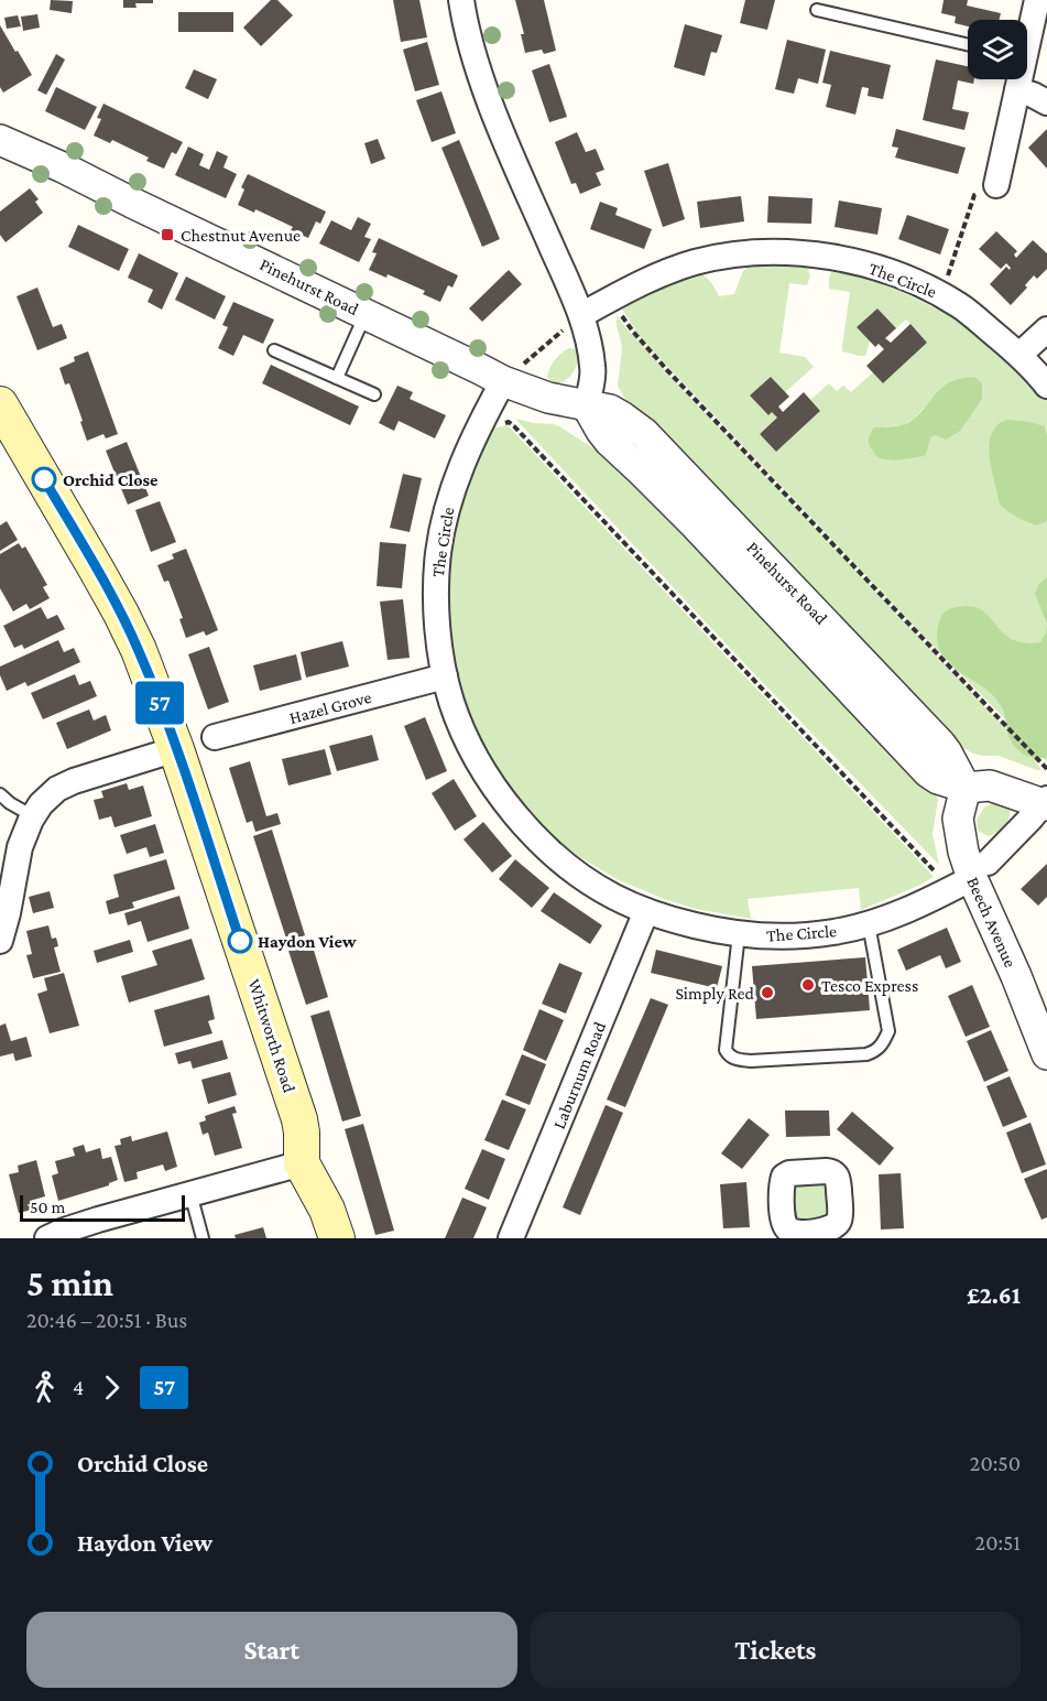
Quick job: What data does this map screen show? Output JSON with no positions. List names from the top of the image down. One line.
{"streets":{"main road":["Whitworth Road"],"street":["The Circle","Pinehurst Road","Hazel Grove","Beech Avenue","Laburnum Road"]},"crossings":[["The Circle","Pinehurst Road"],["The Circle","Hazel Grove"],["The Circle","Beech Avenue"],["The Circle","Laburnum Road"],["Pinehurst Road","Beech Avenue"]],"places":{"transit":["Chestnut Avenue"],"other":["Orchid Close","Haydon View","Tesco Express","Simply Red"]},"lines":["bus line 57"],"scale_bar":"50 m","page":{"on_map":"57","scale":"50 m","heading":["5 min","20:46 – 20:51 · Bus","£2.61"],"legs":["4","57"],"list":[{"name":"Orchid Close","value":"20:50"},{"name":"Haydon View","value":"20:51"}],"buttons":["Start","Tickets"]}}
